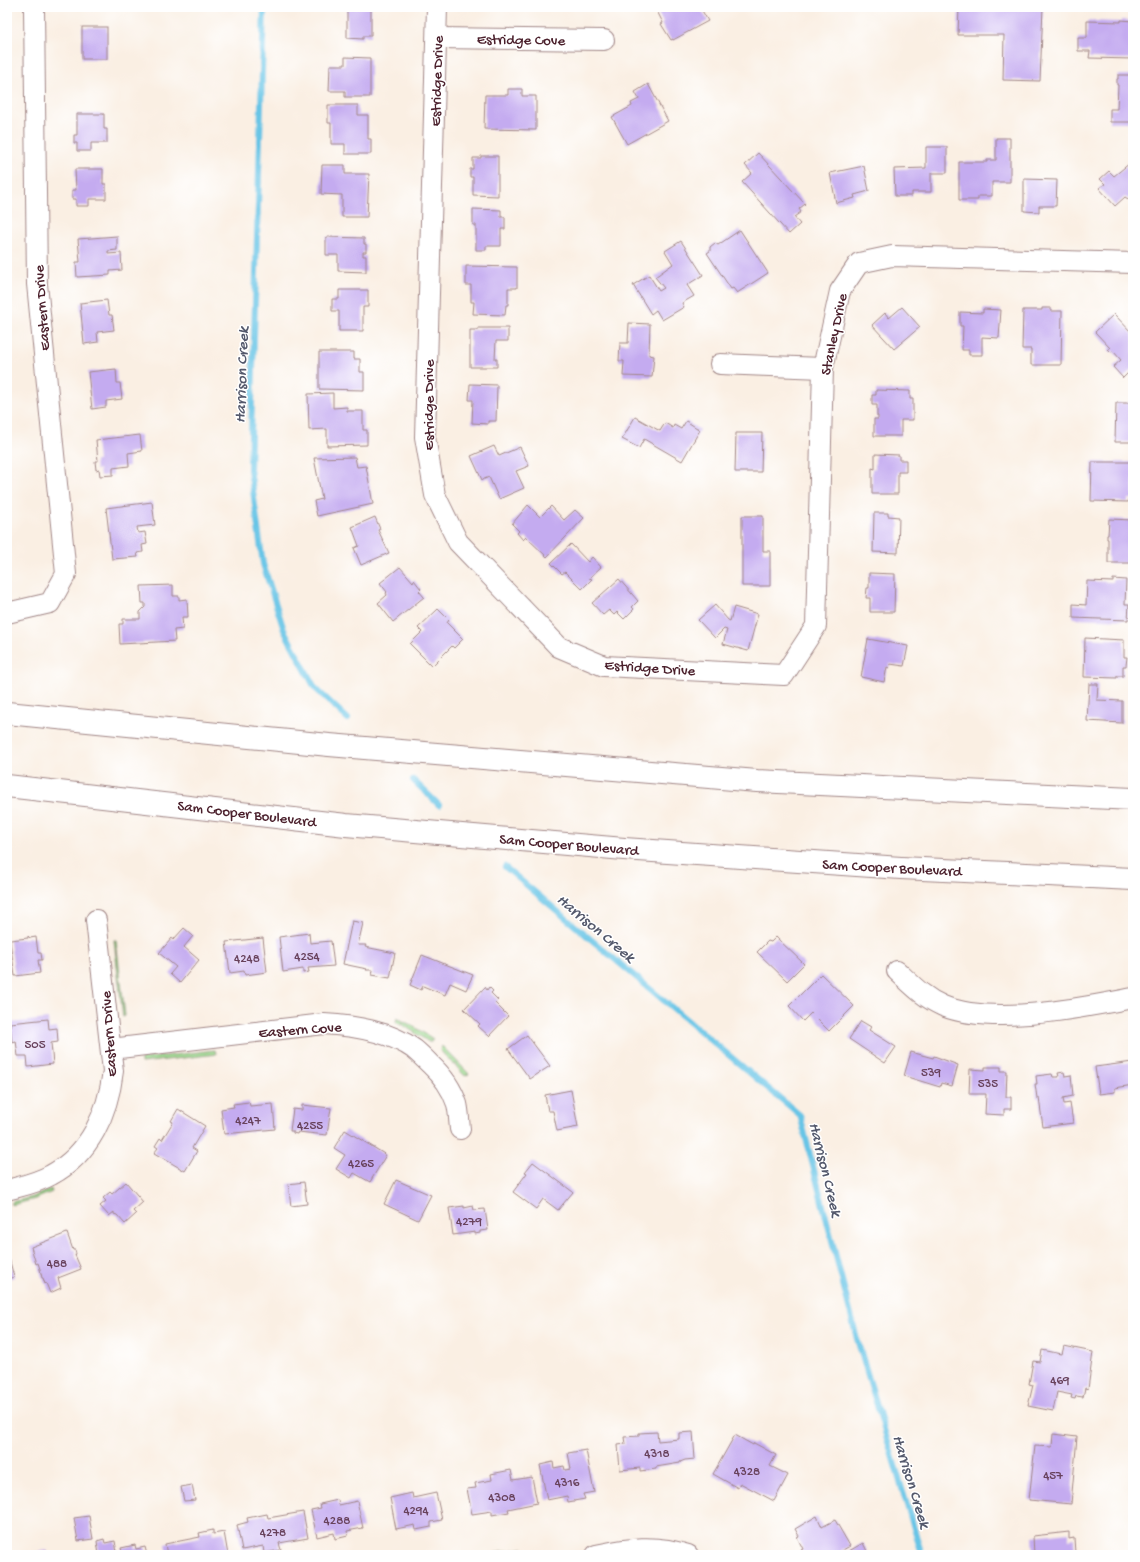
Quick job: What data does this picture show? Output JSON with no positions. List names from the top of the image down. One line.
{"streets":{"highway":["Sam Cooper Boulevard"],"street":["Estridge Cove","Estridge Drive","Eastern Drive","Stanley Drive","Eastern Cove"]},"crossings":[["Estridge Cove","Estridge Drive"],["Estridge Drive","Stanley Drive"],["Eastern Drive","Eastern Cove"]],"water":["Harrison Creek"],"house_numbers":["4254","4248","505","539","535","4247","4255","4265","4279","488","469","4318","4328","457","4316","4308","4294","4288","4278"]}
